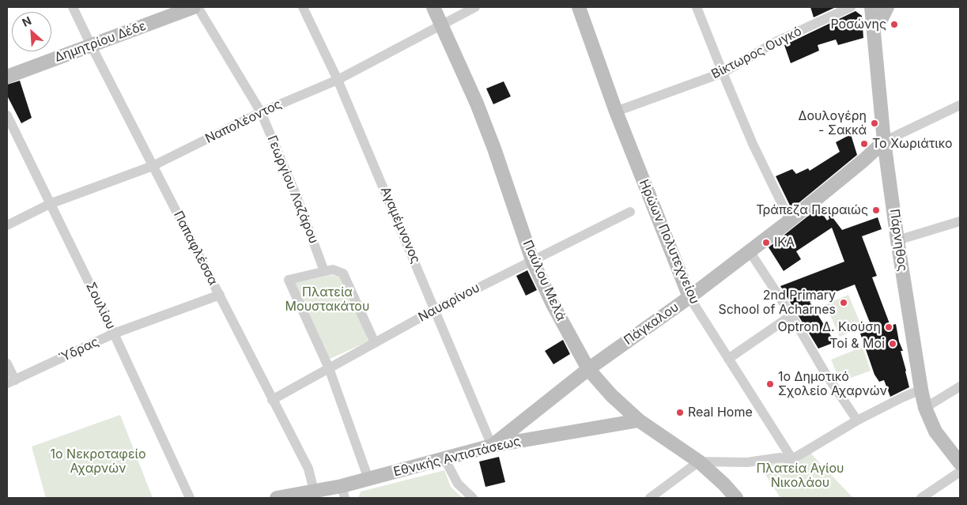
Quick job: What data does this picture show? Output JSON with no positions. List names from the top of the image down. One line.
{"streets":{"street":["Δημητρίου Δέδε","Βίκτωρος Ουγκό","Ναπολέοντος","Γεωργίου Λαζάρου","Αγαμέμνονος","Πάρνηθος","Ηρώων Πολυτεχνείου","Παπαφλέσσα","Παύλου Μελά","Ναυαρίνου","Σουλίου","Πάγκαλου","Ύδρας","Εθνικής Αντιστάσεως"]},"crossings":[["Δημητρίου Δέδε","Παπαφλέσσα"],["Βίκτωρος Ουγκό","Ηρώων Πολυτεχνείου"],["Ναπολέοντος","Γεωργίου Λαζάρου"],["Ναπολέοντος","Αγαμέμνονος"],["Ναπολέοντος","Παπαφλέσσα"],["Ναπολέοντος","Παύλου Μελά"],["Ναπολέοντος","Σουλίου"],["Αγαμέμνονος","Ναυαρίνου"],["Αγαμέμνονος","Πάγκαλου"],["Αγαμέμνονος","Εθνικής Αντιστάσεως"],["Πάρνηθος","Πάγκαλου"],["Ηρώων Πολυτεχνείου","Πάγκαλου"],["Παπαφλέσσα","Ναυαρίνου"],["Παπαφλέσσα","Ύδρας"],["Παπαφλέσσα","Εθνικής Αντιστάσεως"],["Παύλου Μελά","Ναυαρίνου"],["Παύλου Μελά","Πάγκαλου"],["Παύλου Μελά","Εθνικής Αντιστάσεως"],["Σουλίου","Ύδρας"],["Πάγκαλου","Εθνικής Αντιστάσεως"]],"parks":["Πλατεία Μουστακάτου","1ο Νεκροταφείο Αχαρνών","Πλατεία Αγίου Νικολάου"],"places":["Ροσώνης","Δουλογέρη - Σακκά","Το Χωριάτικο","Τράπεζα Πειραιώς","ΙΚΑ","2nd Primary School of Acharnes","Optron Δ. Κιούση","Toi & Moi","1ο Δημοτικό Σχολείο Αχαρνών","Real Home"],"north":"top left"}
